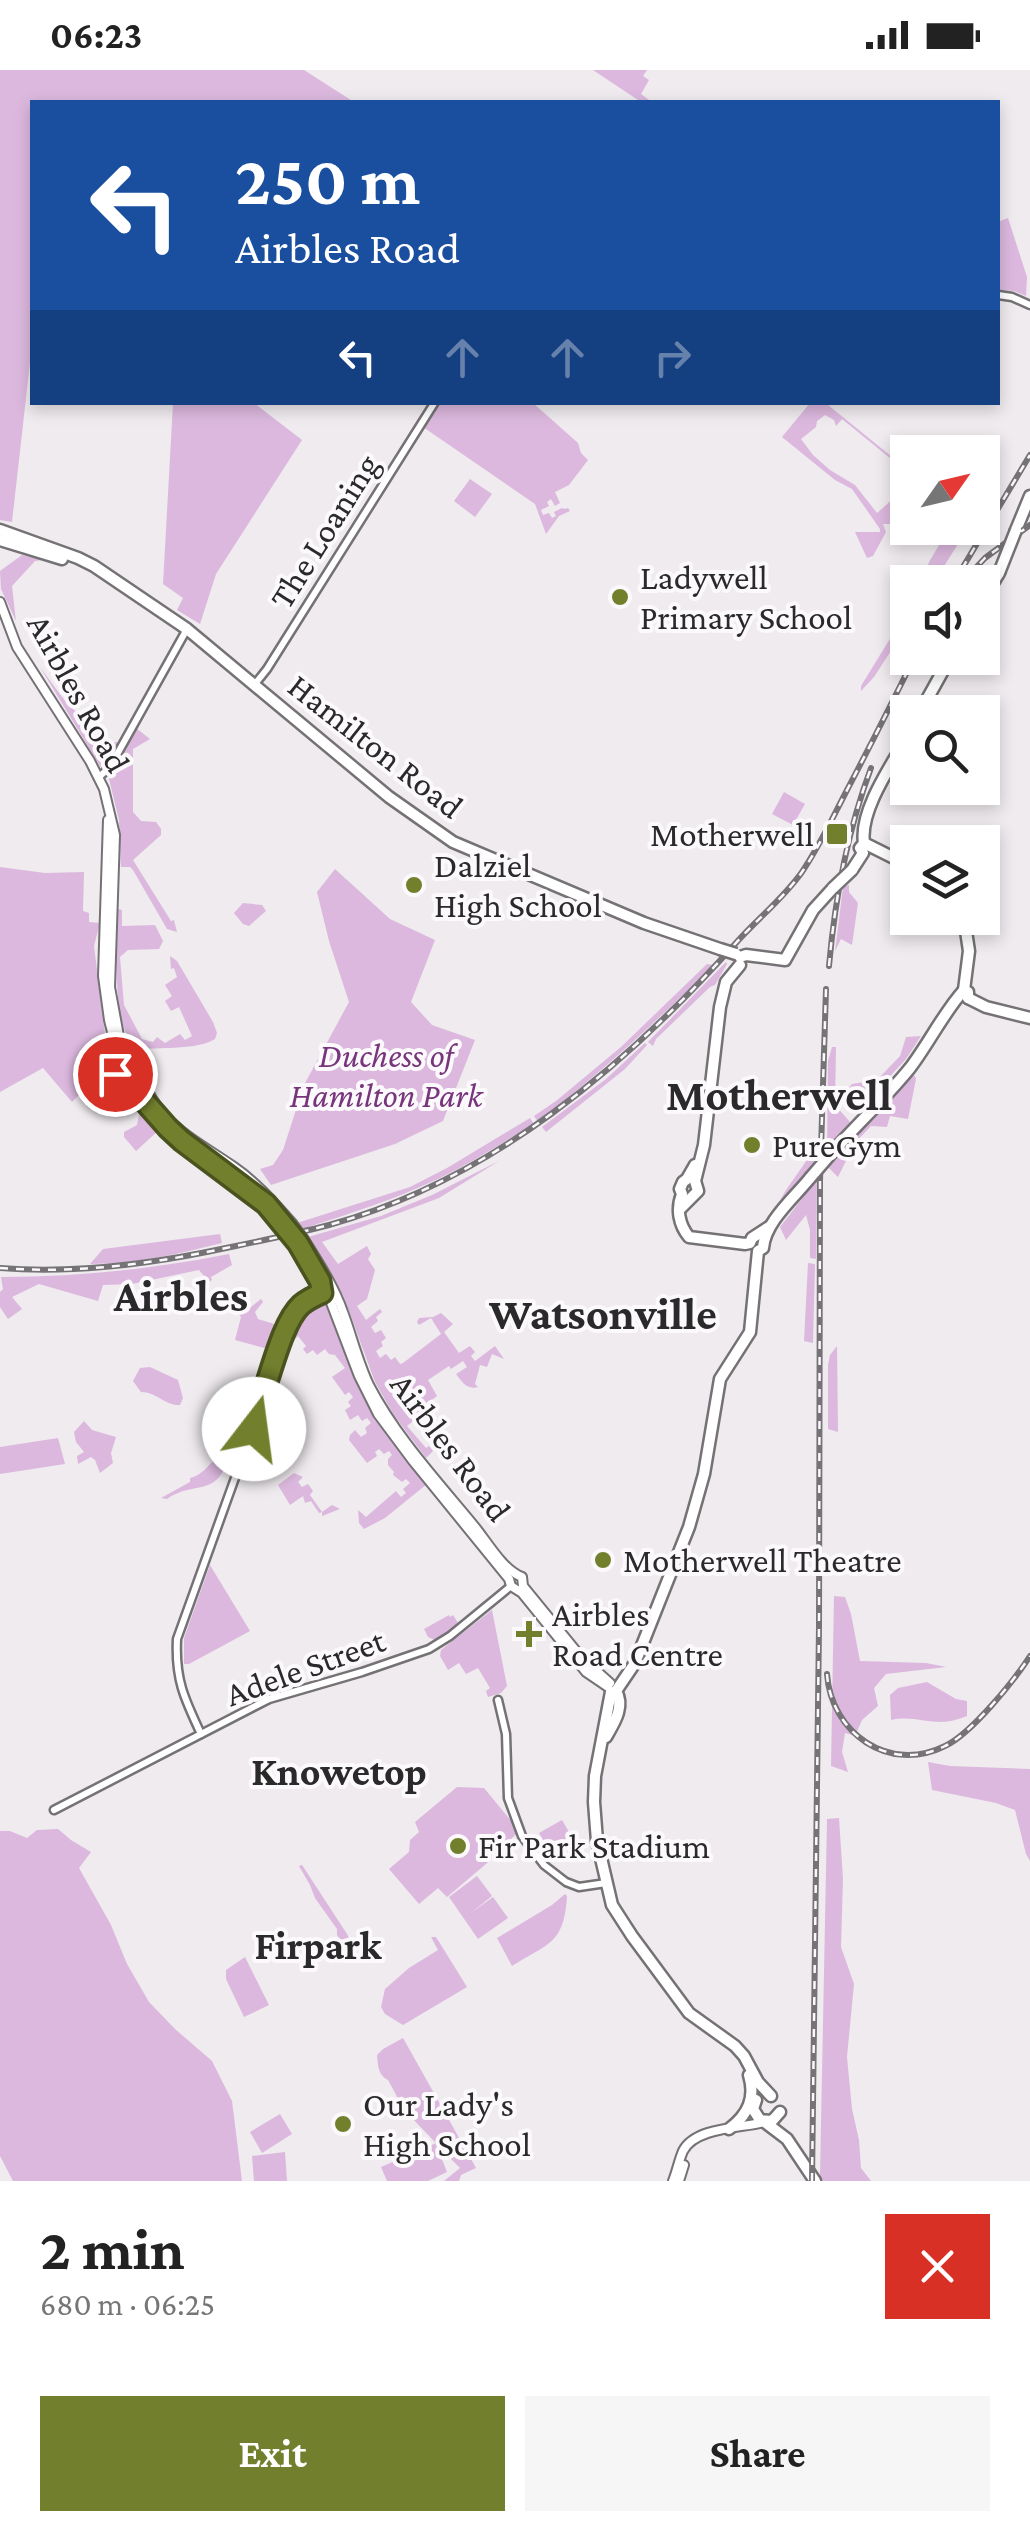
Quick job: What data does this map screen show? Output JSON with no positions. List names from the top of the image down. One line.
{"streets":{"main road":["Airbles Road","Hamilton Road"],"street":["The Loaning","Adele Street"]},"crossings":[["The Loaning","Hamilton Road"],["Airbles Road","Adele Street"]],"districts":["Motherwell","Airbles","Watsonville","Knowetop","Firpark"],"parks":["Duchess of Hamilton Park"],"places":{"other":["Ladywell Primary School","Dalziel High School","PureGym","Motherwell Theatre","Fir Park Stadium","Our Lady's High School"],"transit":["Motherwell"],"health":["Airbles Road Centre"]},"north":"top right","page":{"status":"06:23","turn":["250 m","Airbles Road"],"heading":["2 min","680 m · 06:25"],"buttons":["Exit","Share"]}}
